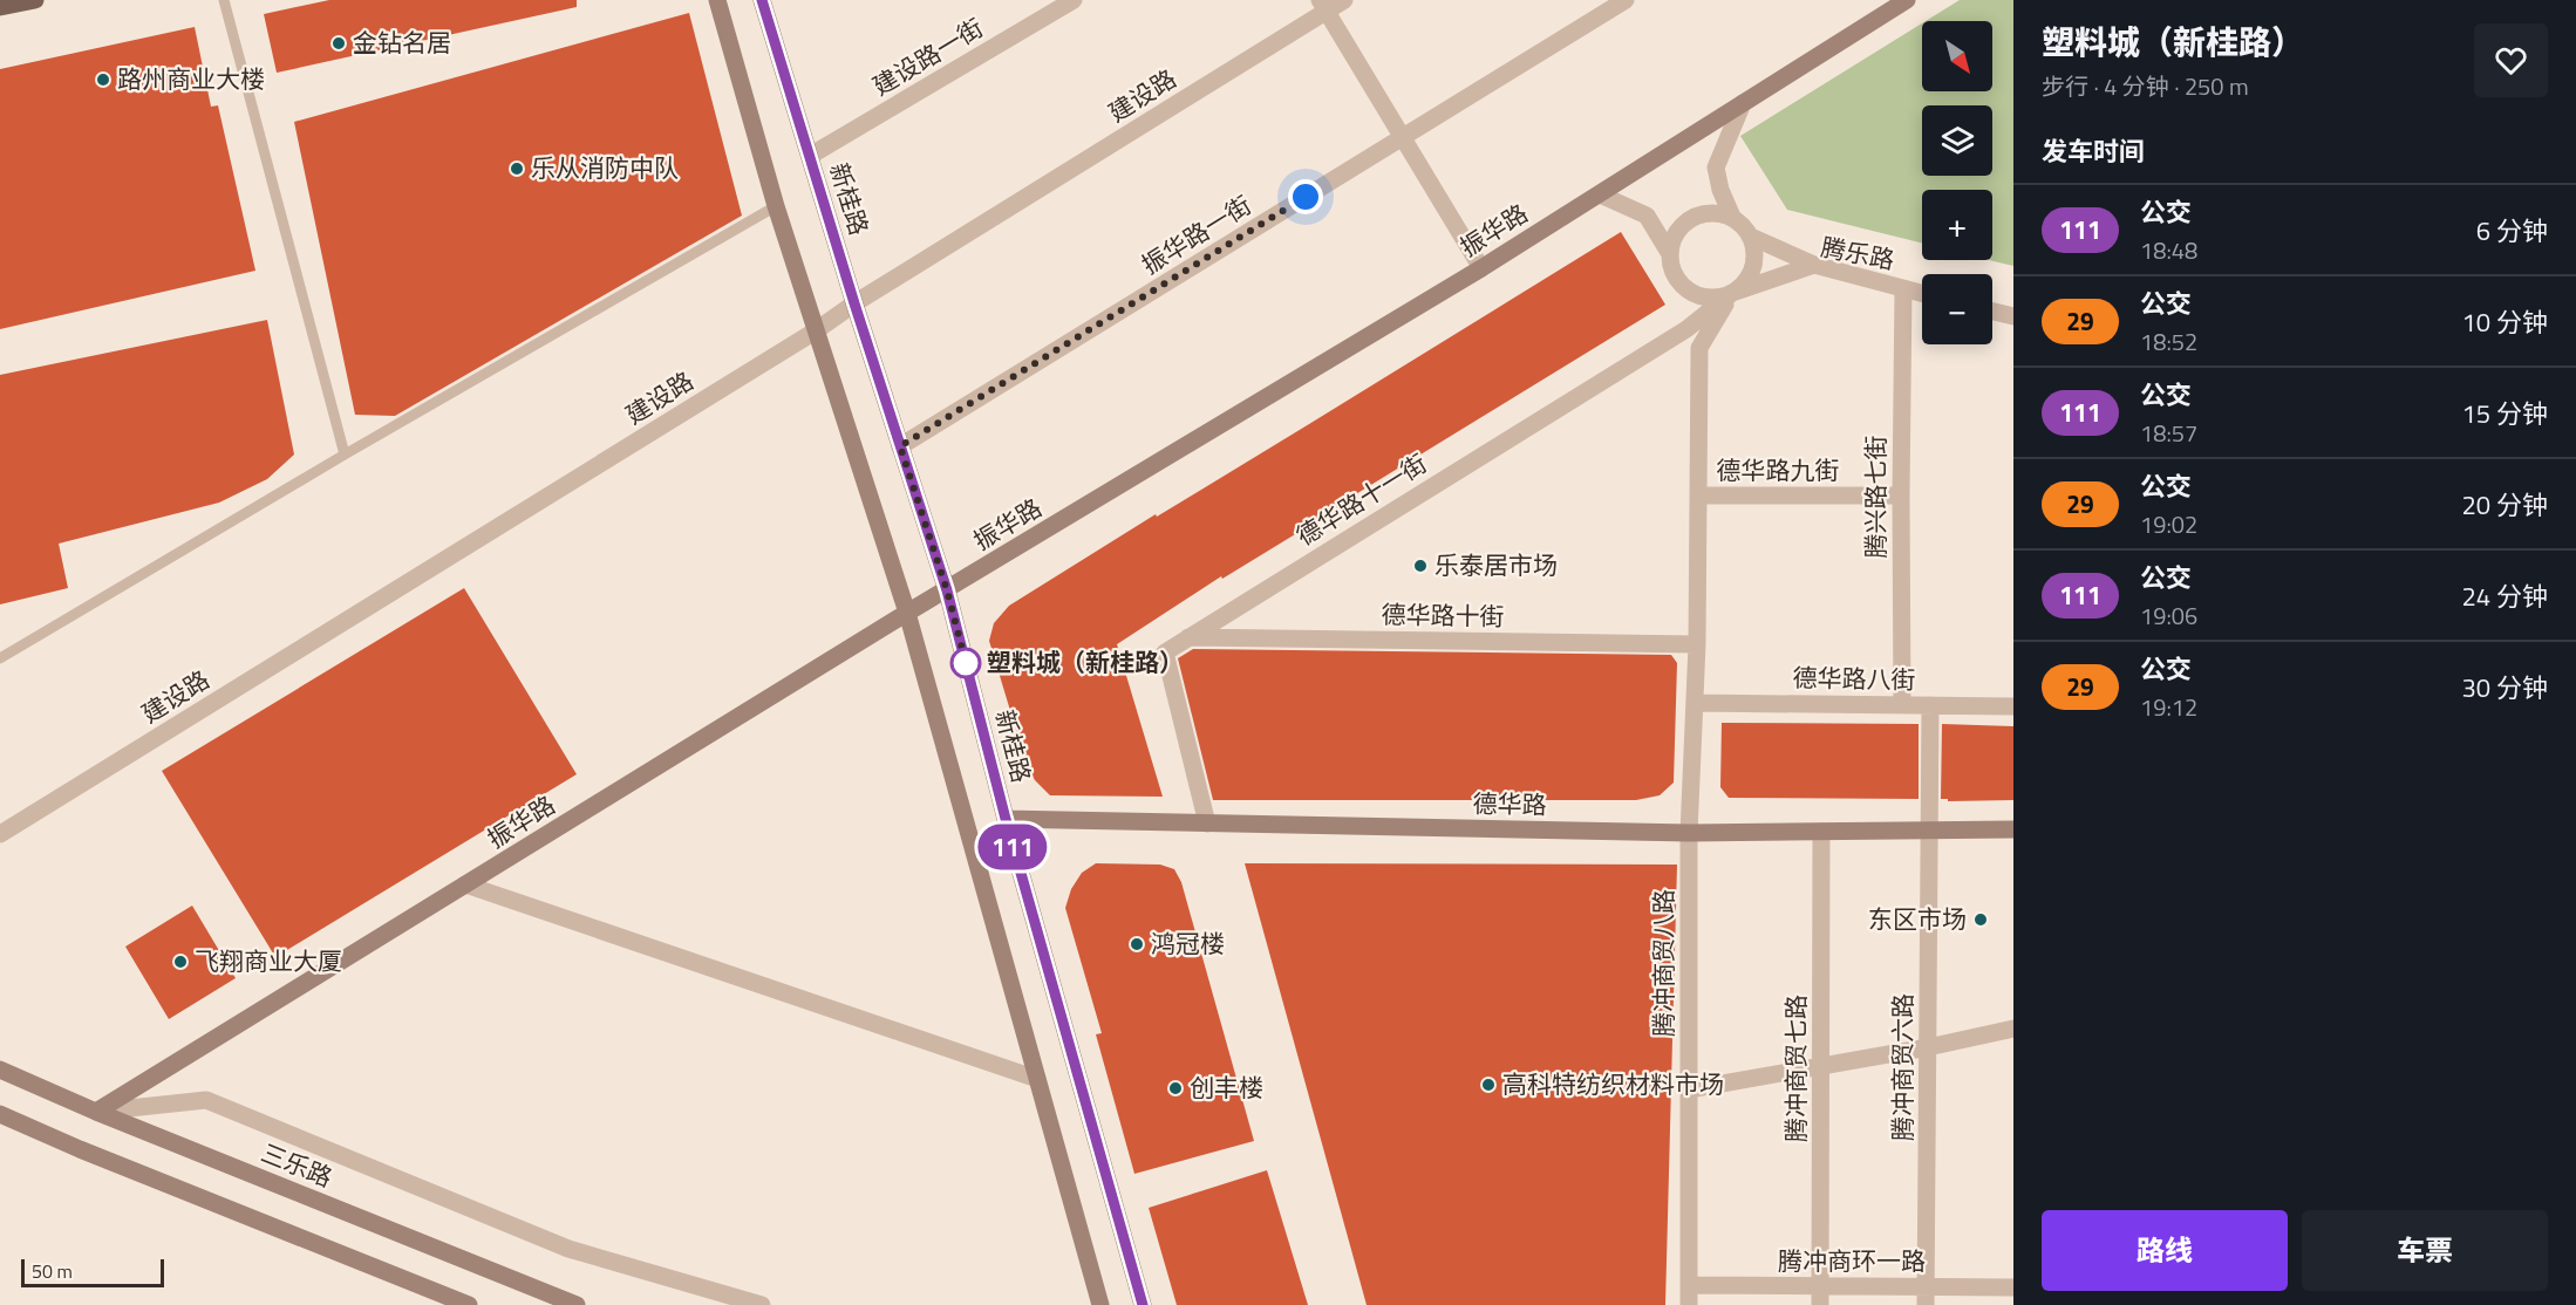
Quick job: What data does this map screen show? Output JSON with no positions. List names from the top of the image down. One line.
{"streets":{"street":["建设路一街","建设路","新桂路","振华路","振华路一街","腾乐路","德华路九街","腾兴路七街","德华路十一街","德华路十街","德华路八街","德华路","腾冲商贸八路","腾冲商贸六路","腾冲商贸七路","三乐路","腾冲商环一路"]},"crossings":[["建设路一街","新桂路"],["建设路","新桂路"],["新桂路","振华路"],["新桂路","振华路一街"],["新桂路","德华路"],["振华路","三乐路"],["腾乐路","腾兴路七街"],["腾乐路","德华路十一街"],["腾乐路","腾冲商贸八路"],["德华路九街","腾兴路七街"],["德华路九街","腾冲商贸八路"],["腾兴路七街","德华路八街"],["德华路十一街","德华路十街"],["德华路十一街","德华路"],["德华路十一街","腾冲商贸八路"],["德华路十街","腾冲商贸八路"],["德华路八街","腾冲商贸八路"],["德华路八街","腾冲商贸六路"],["德华路","腾冲商贸八路"],["德华路","腾冲商贸六路"],["德华路","腾冲商贸七路"],["腾冲商贸八路","腾冲商环一路"],["腾冲商贸六路","腾冲商环一路"],["腾冲商贸七路","腾冲商环一路"]],"places":["金钻名居","路州商业大楼","乐从消防中队","乐泰居市场","塑料城（新桂路）","东区市场","鸿冠楼","飞翔商业大厦","高科特纺织材料市场","创丰楼"],"lines":["bus line 111"],"scale_bar":"50 m","north":"bottom right","page":{"on_map":"111","heading":[["塑料城（新桂路）","步行 · 4 分钟 · 250 m"],"发车时间"],"map_buttons":["+","−"],"list":[{"mark":"111","name":"公交","note":"18:48","value":"6 分钟"},{"mark":"29","name":"公交","note":"18:52","value":"10 分钟"},{"mark":"111","name":"公交","note":"18:57","value":"15 分钟"},{"mark":"29","name":"公交","note":"19:02","value":"20 分钟"},{"mark":"111","name":"公交","note":"19:06","value":"24 分钟"},{"mark":"29","name":"公交","note":"19:12","value":"30 分钟"}],"buttons":["路线","车票"],"scale":"50 m"}}
